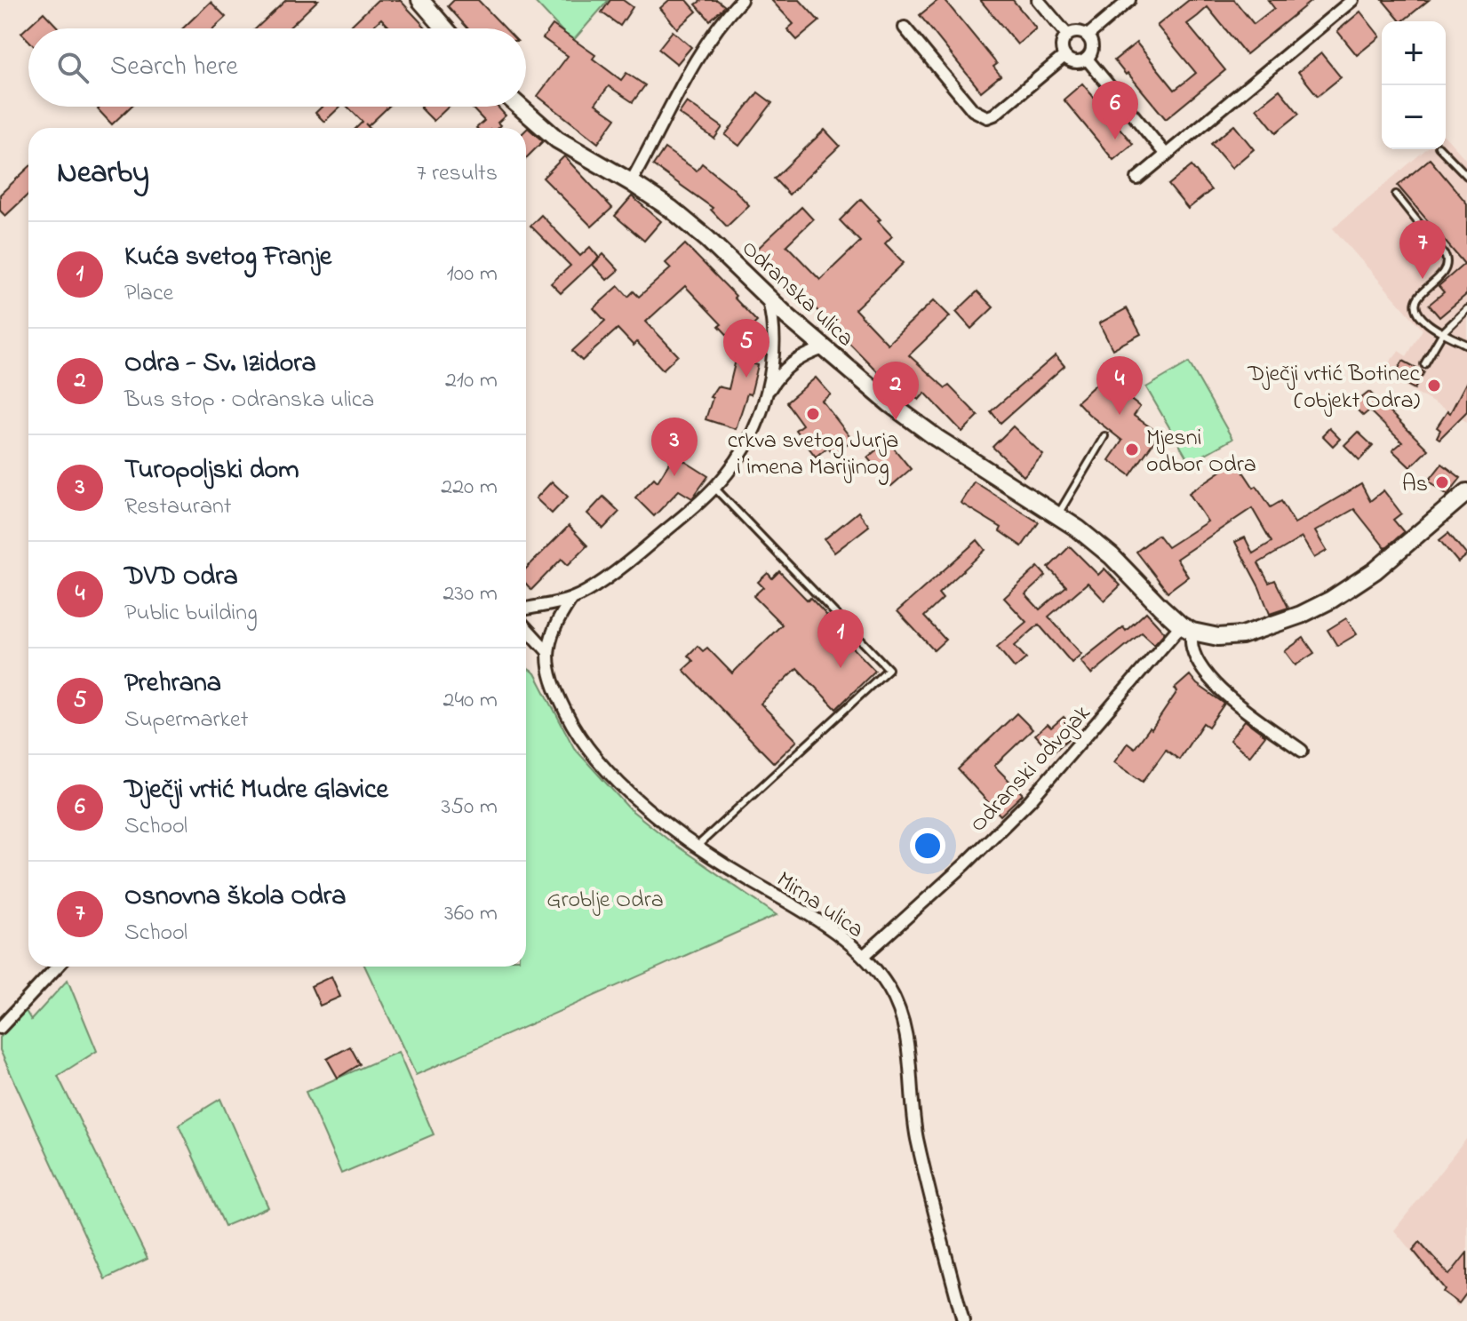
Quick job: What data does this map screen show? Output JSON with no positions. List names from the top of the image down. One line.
{"streets":{"street":["Odranska ulica","Odranski odvojak","Mirna ulica"]},"crossings":[["Odranska ulica","Odranski odvojak"],["Odranski odvojak","Mirna ulica"]],"parks":["Groblje Odra"],"places":["Dječji vrtić Botinec (objekt Odra)","crkva svetog Jurja i imena Marijinog","Mjesni odbor Odra","As"],"page":{"map_buttons":["+","−"],"search":"Search here","pins":["6","7","5","4","2","3","1"],"heading":["Nearby","7 results"],"list":[{"mark":"1","name":"Kuća svetog Franje","note":"Place","value":"100 m"},{"mark":"2","name":"Odra - Sv. Izidora","note":"Bus stop · Odranska ulica","value":"210 m"},{"mark":"3","name":"Turopoljski dom","note":"Restaurant","value":"220 m"},{"mark":"4","name":"DVD Odra","note":"Public building","value":"230 m"},{"mark":"5","name":"Prehrana","note":"Supermarket","value":"240 m"},{"mark":"6","name":"Dječji vrtić Mudre Glavice","note":"School","value":"350 m"},{"mark":"7","name":"Osnovna škola Odra","note":"School","value":"360 m"}]}}
